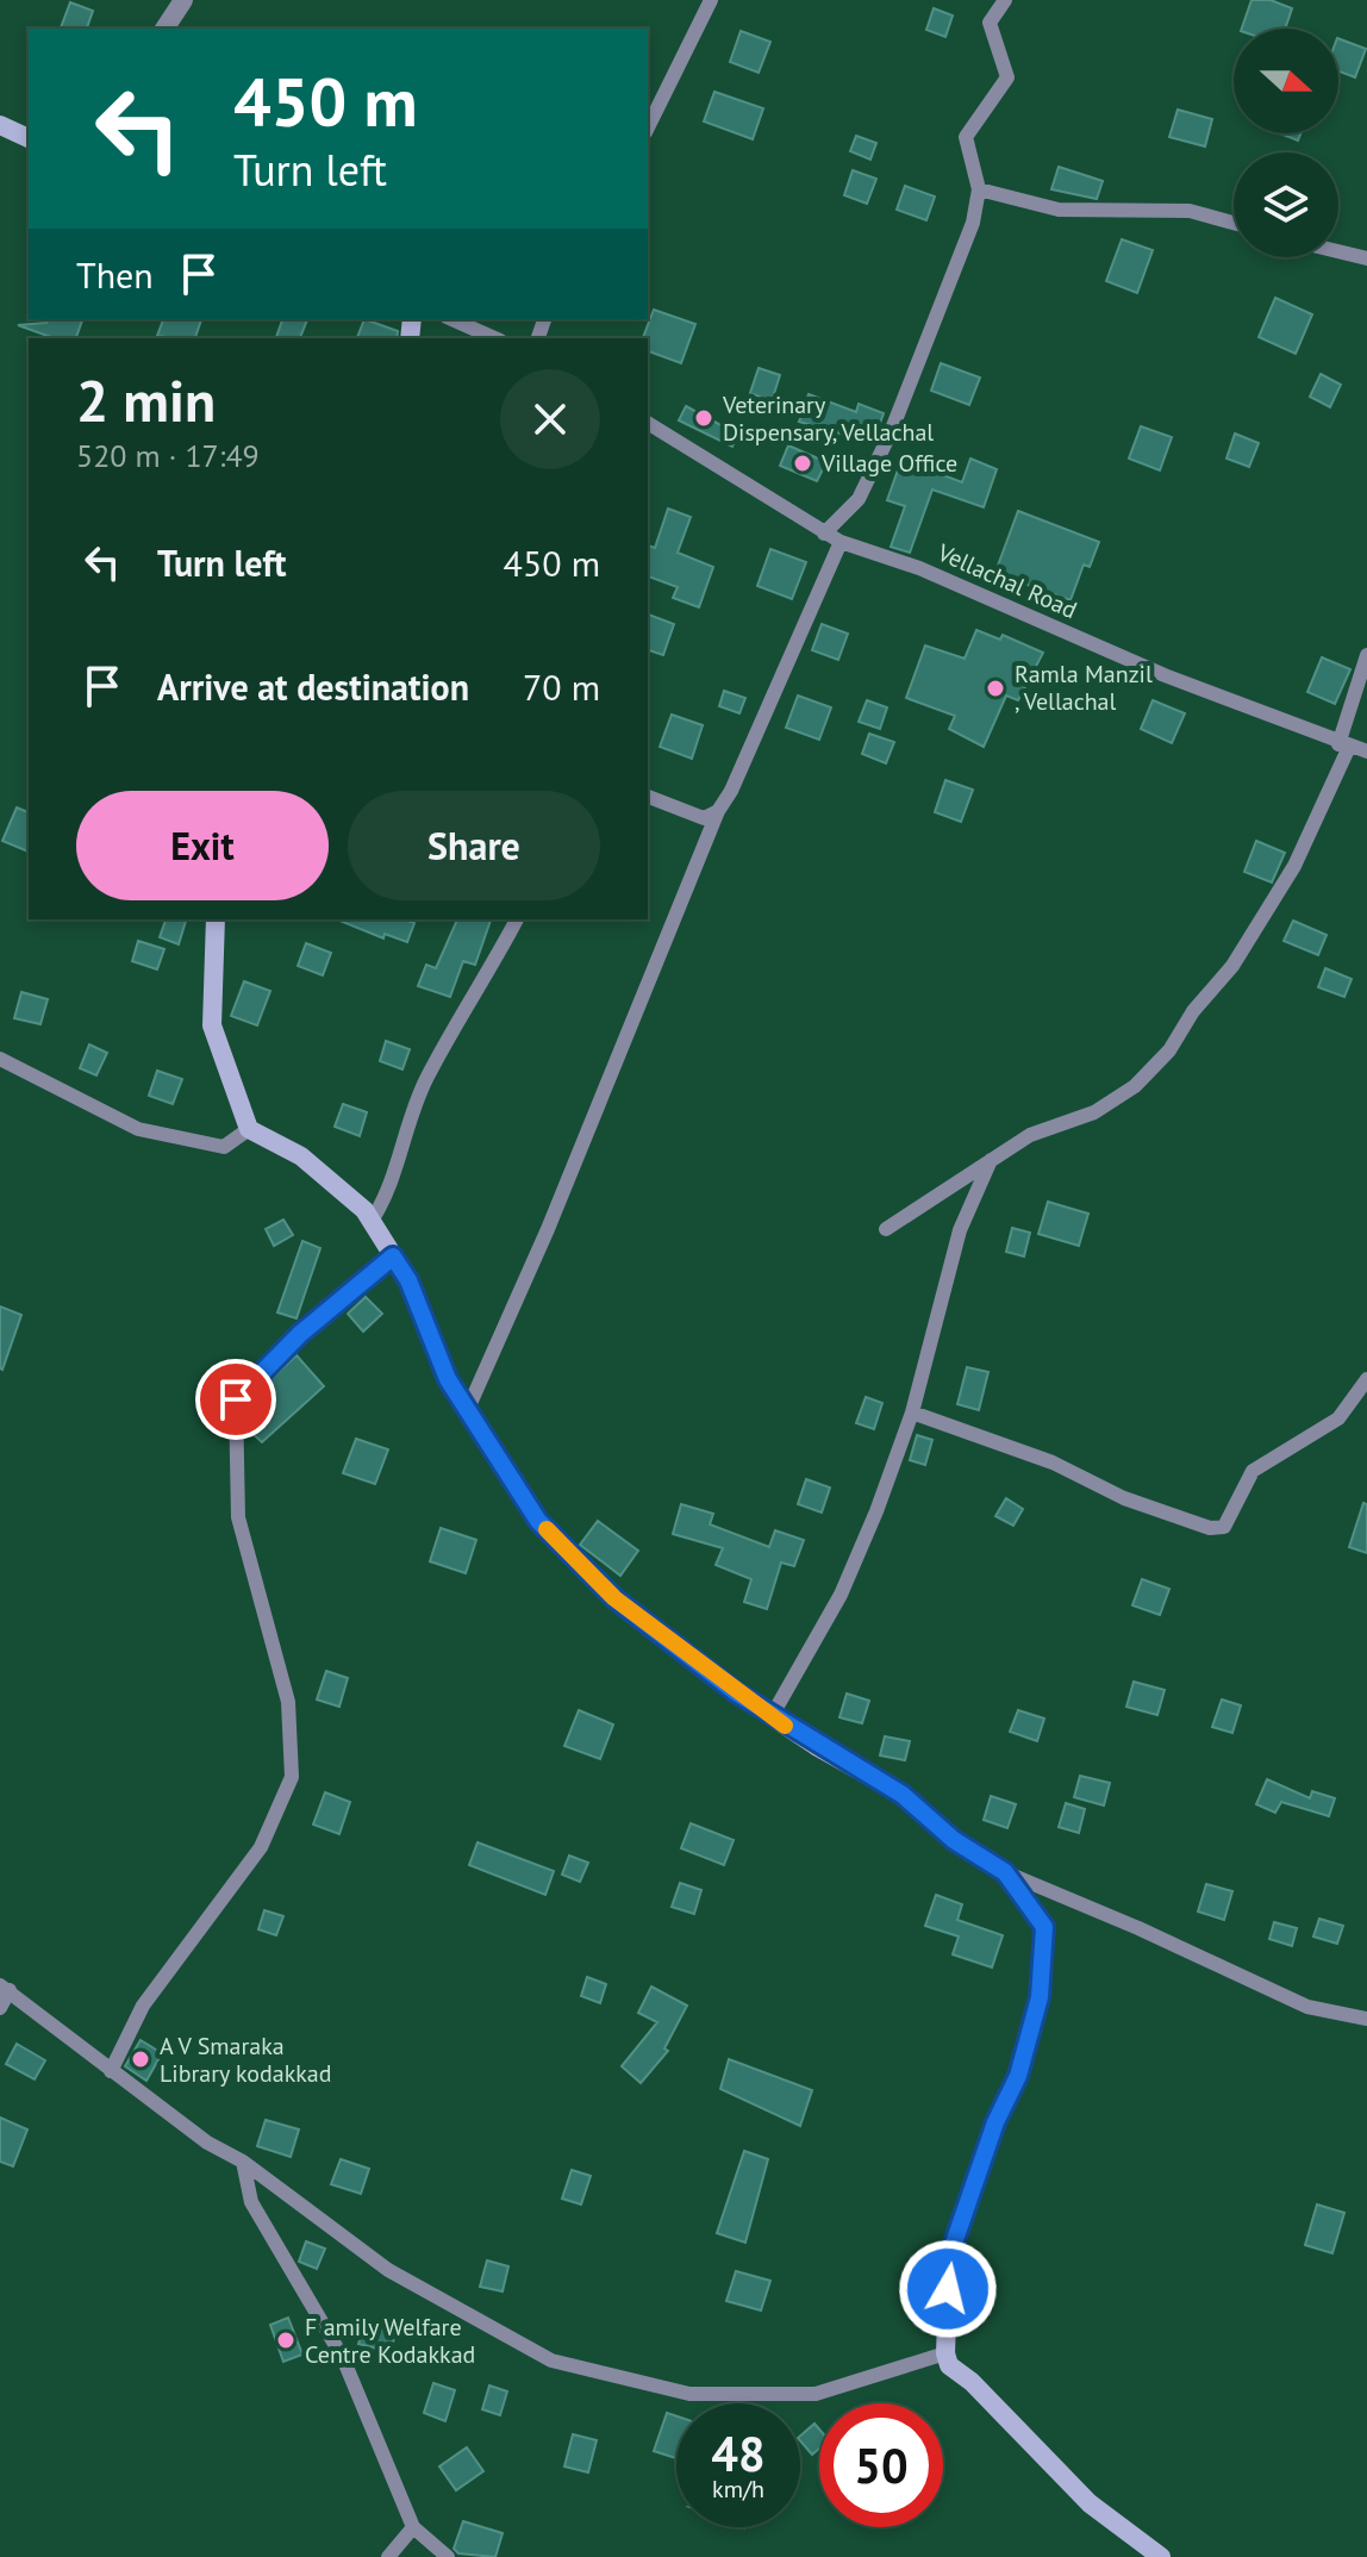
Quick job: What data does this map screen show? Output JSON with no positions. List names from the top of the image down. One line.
{"streets":{"street":["Vellachal Road"]},"places":["Veterinary Dispensary, Vellachal","Village Office","Ramla Manzil , Vellachal","A V Smaraka Library kodakkad","F amily Welfare Centre Kodakkad"],"north":"right","page":{"turn":["450 m","Turn left"],"then":"Then","heading":["2 min","520 m · 17:49"],"list":[{"name":"Turn left","value":"450 m"},{"name":"Arrive at destination","value":"70 m"}],"buttons":["Exit","Share"],"speed":"48 km/h","limit":"50"}}
